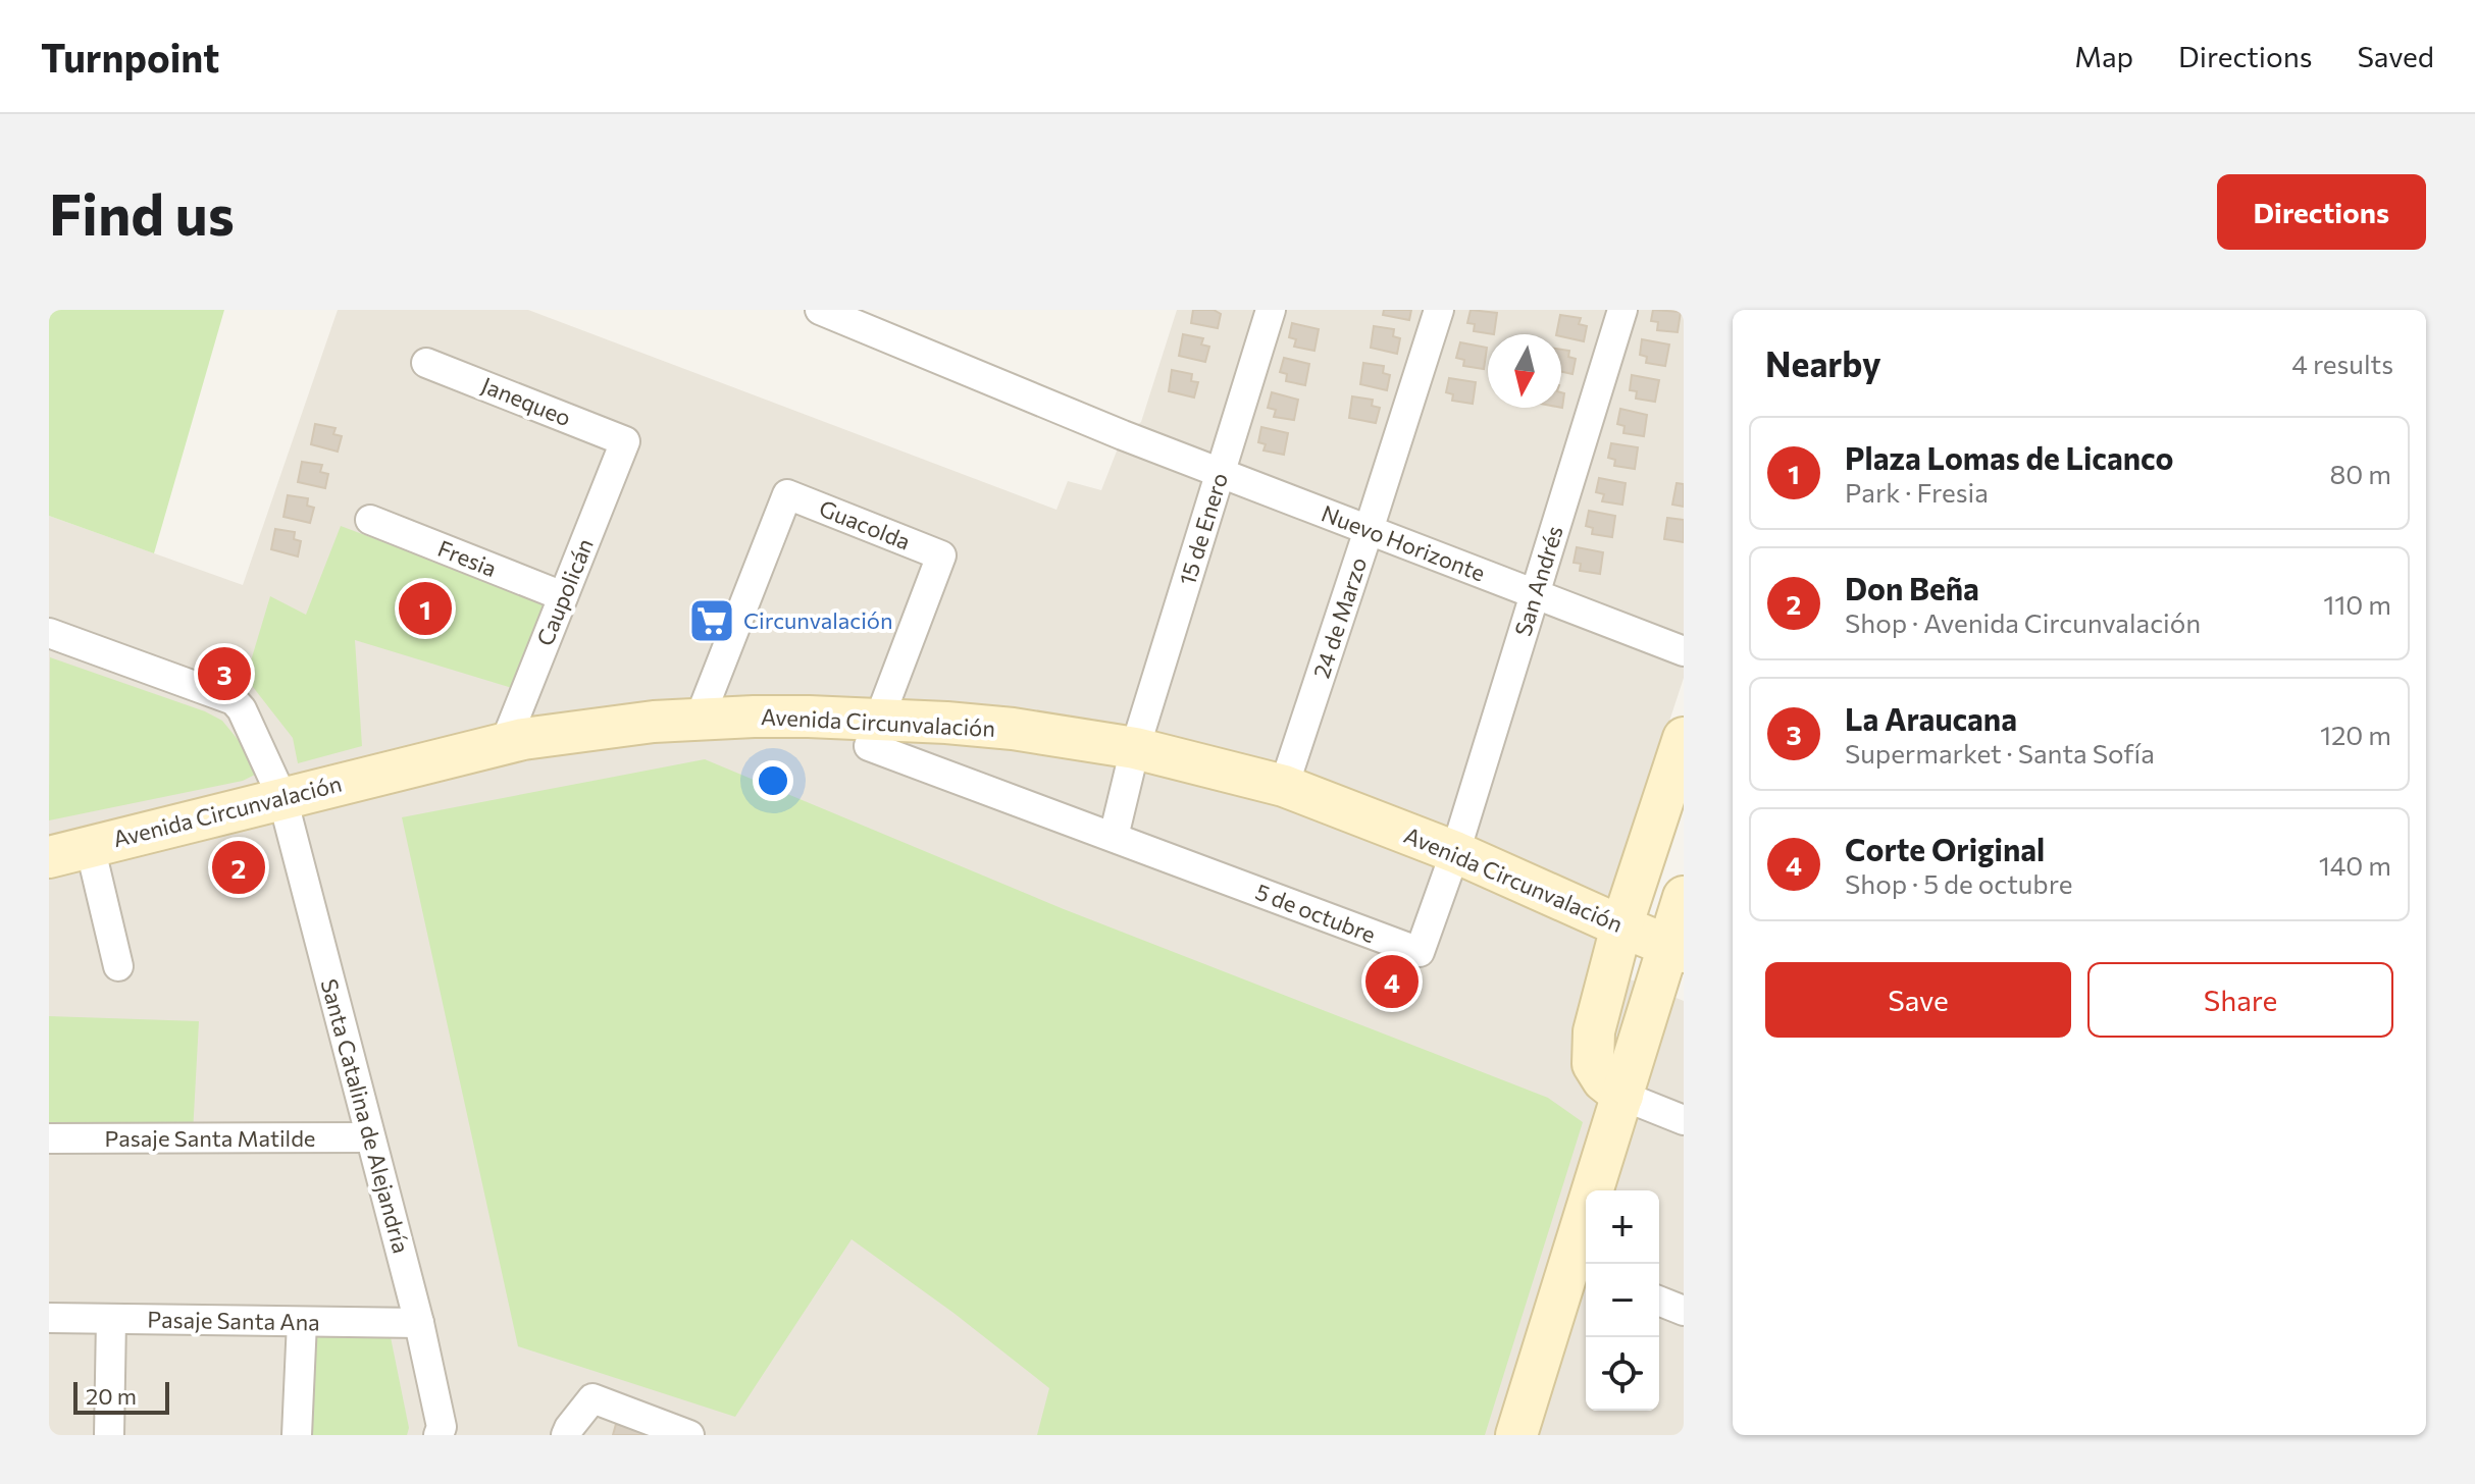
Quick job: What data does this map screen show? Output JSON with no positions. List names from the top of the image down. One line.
{"streets":{"main road":["Avenida Circunvalación"],"street":["Janequeo","Guacolda","15 de Enero","Nuevo Horizonte","Fresia","San Andrés","Caupolicán","24 de Marzo","5 de octubre","Santa Catalina de Alejandría","Pasaje Santa Matilde","Pasaje Santa Ana"]},"crossings":[["Janequeo","Caupolicán"],["Guacolda","Avenida Circunvalación"],["Guacolda","5 de octubre"],["15 de Enero","Nuevo Horizonte"],["15 de Enero","Avenida Circunvalación"],["Nuevo Horizonte","San Andrés"],["Nuevo Horizonte","24 de Marzo"],["Fresia","Caupolicán"],["San Andrés","Avenida Circunvalación"],["San Andrés","5 de octubre"],["Caupolicán","Avenida Circunvalación"],["24 de Marzo","Avenida Circunvalación"],["Avenida Circunvalación","5 de octubre"],["Avenida Circunvalación","Santa Catalina de Alejandría"],["Santa Catalina de Alejandría","Pasaje Santa Matilde"],["Santa Catalina de Alejandría","Pasaje Santa Ana"]],"places":{"supermarket":["Circunvalación"]},"scale_bar":"20 m","north":"bottom","page":{"header":"Turnpoint","nav":["Map","Directions","Saved"],"buttons":["Directions",["Save","Share"]],"title":"Find us","heading":["Nearby","4 results"],"list":[{"mark":"1","name":"Plaza Lomas de Licanco","note":"Park · Fresia","value":"80 m"},{"mark":"2","name":"Don Beña","note":"Shop · Avenida Circunvalación","value":"110 m"},{"mark":"3","name":"La Araucana","note":"Supermarket · Santa Sofía","value":"120 m"},{"mark":"4","name":"Corte Original","note":"Shop · 5 de octubre","value":"140 m"}],"pins":["1","3","2","4"],"map_buttons":["+","−"],"scale":"20 m"}}
